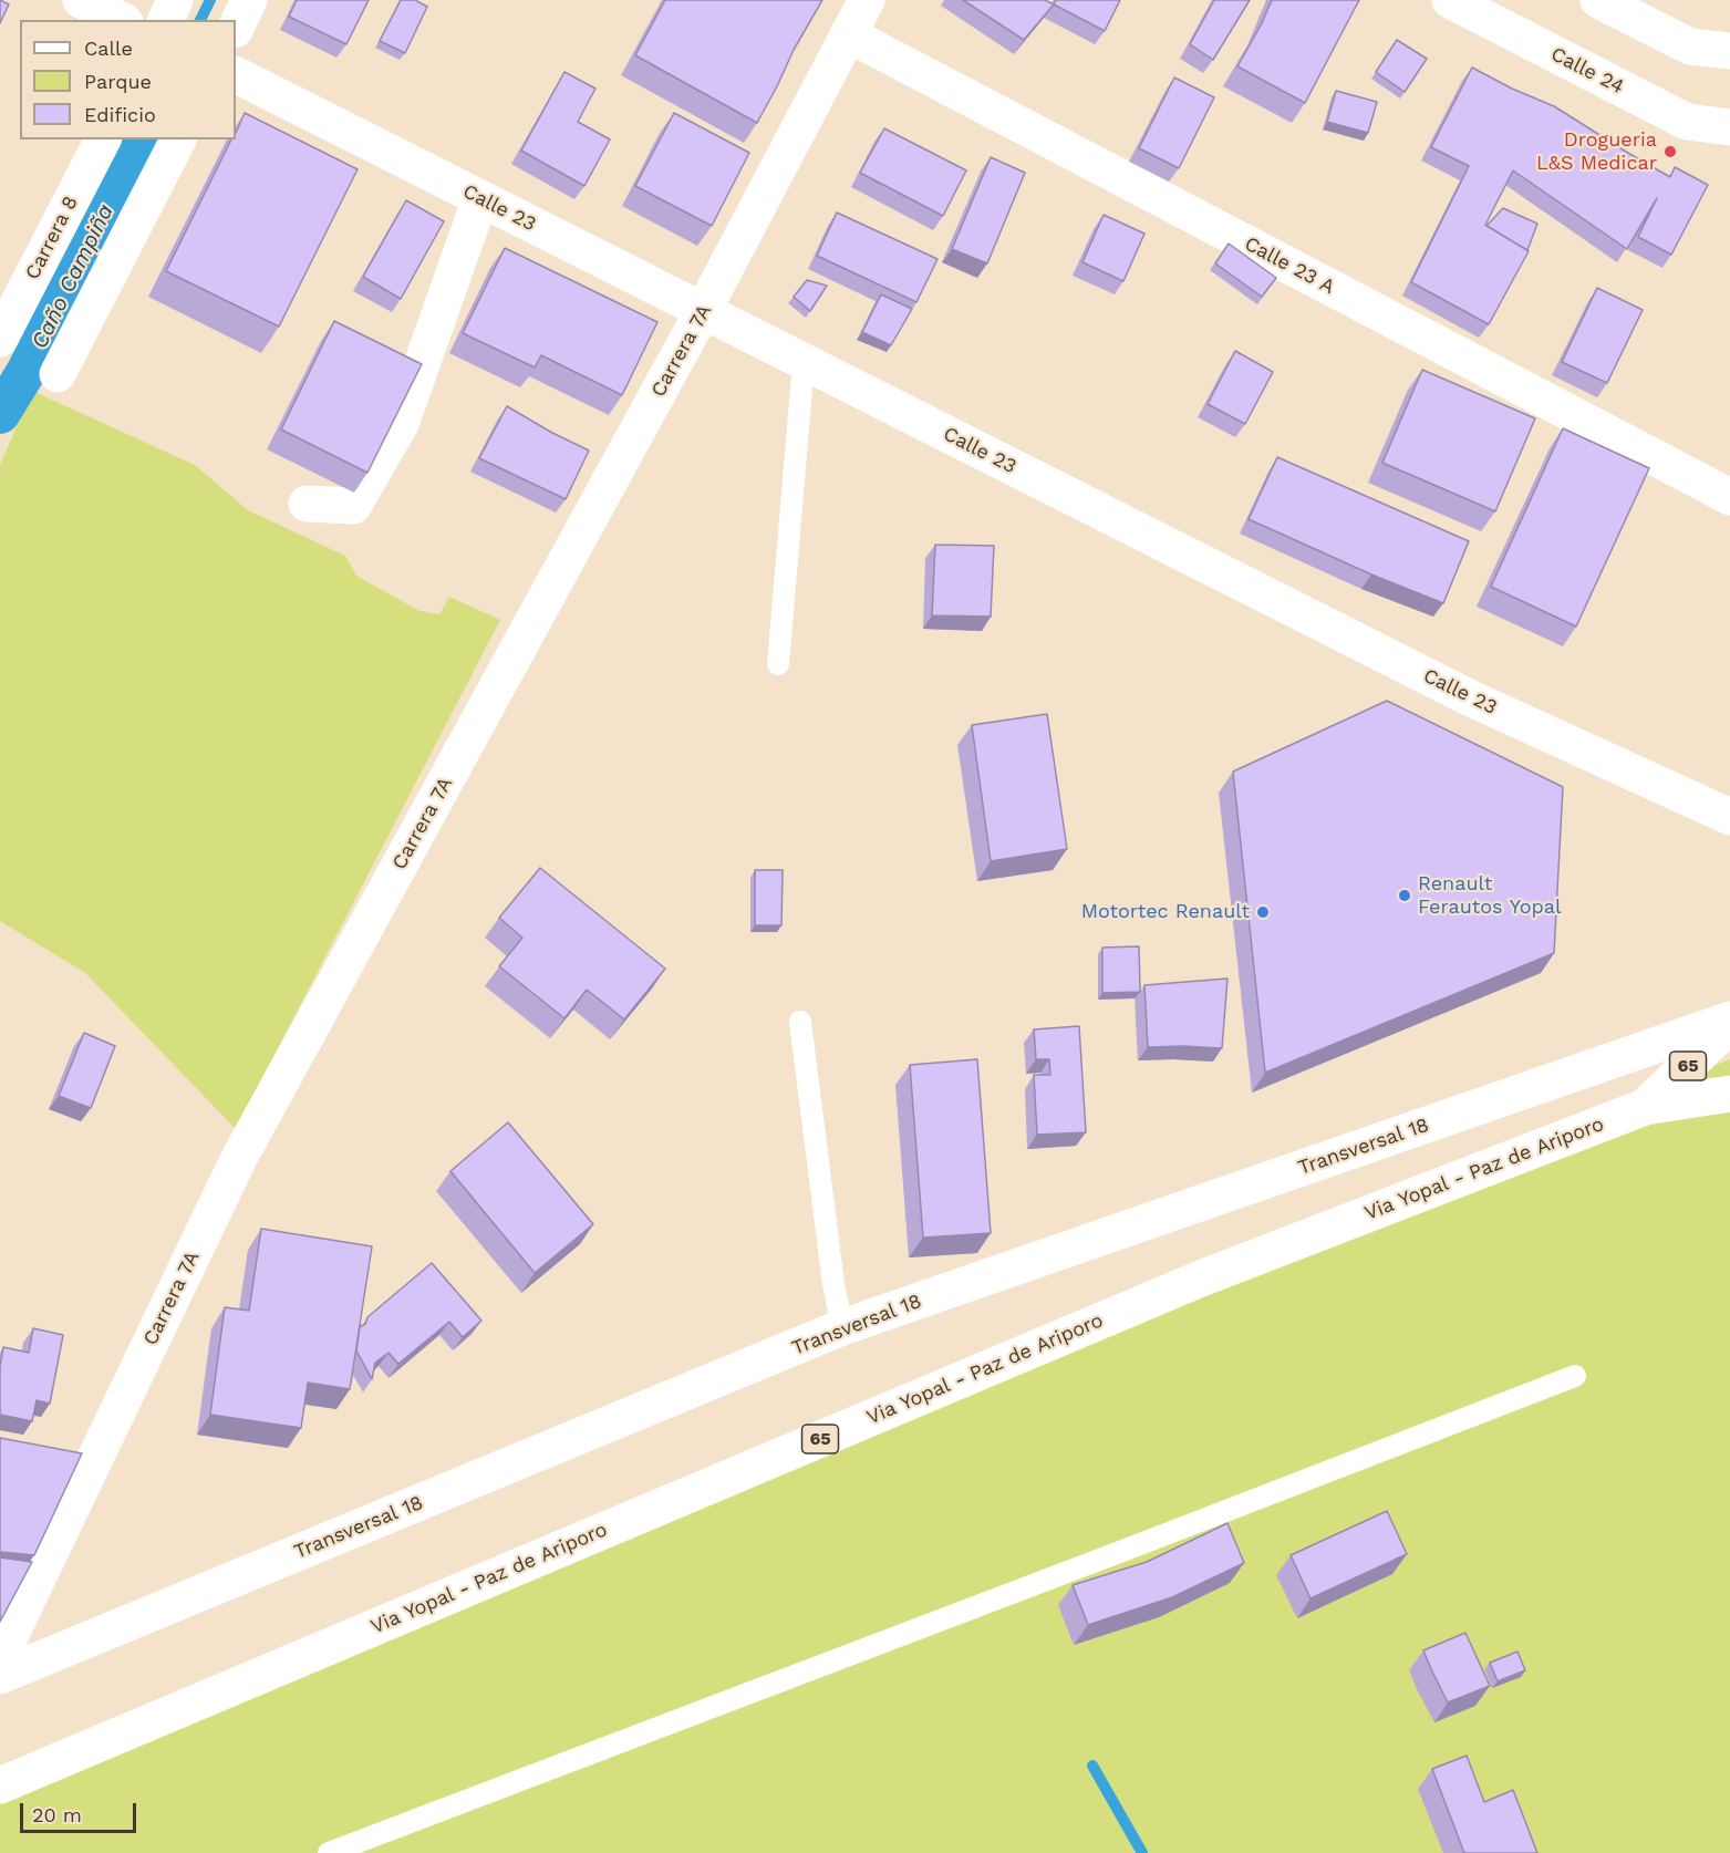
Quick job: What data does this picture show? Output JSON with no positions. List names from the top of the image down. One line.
{"streets":{"street":["Calle 24","Calle 23","Carrera 8","Calle 23 A","Carrera 7A","65","Transversal 18","Via Yopal - Paz de Ariporo"]},"crossings":[["Calle 23","Carrera 7A"],["Calle 23 A","Carrera 7A"],["65","Via Yopal - Paz de Ariporo"]],"water":["Caño Campiña"],"places":["Drogueria L&S Medicar","Renault Ferautos Yopal","Motortec Renault"],"legend":["Calle","Parque","Edificio"],"scale_bar":"20 m"}
